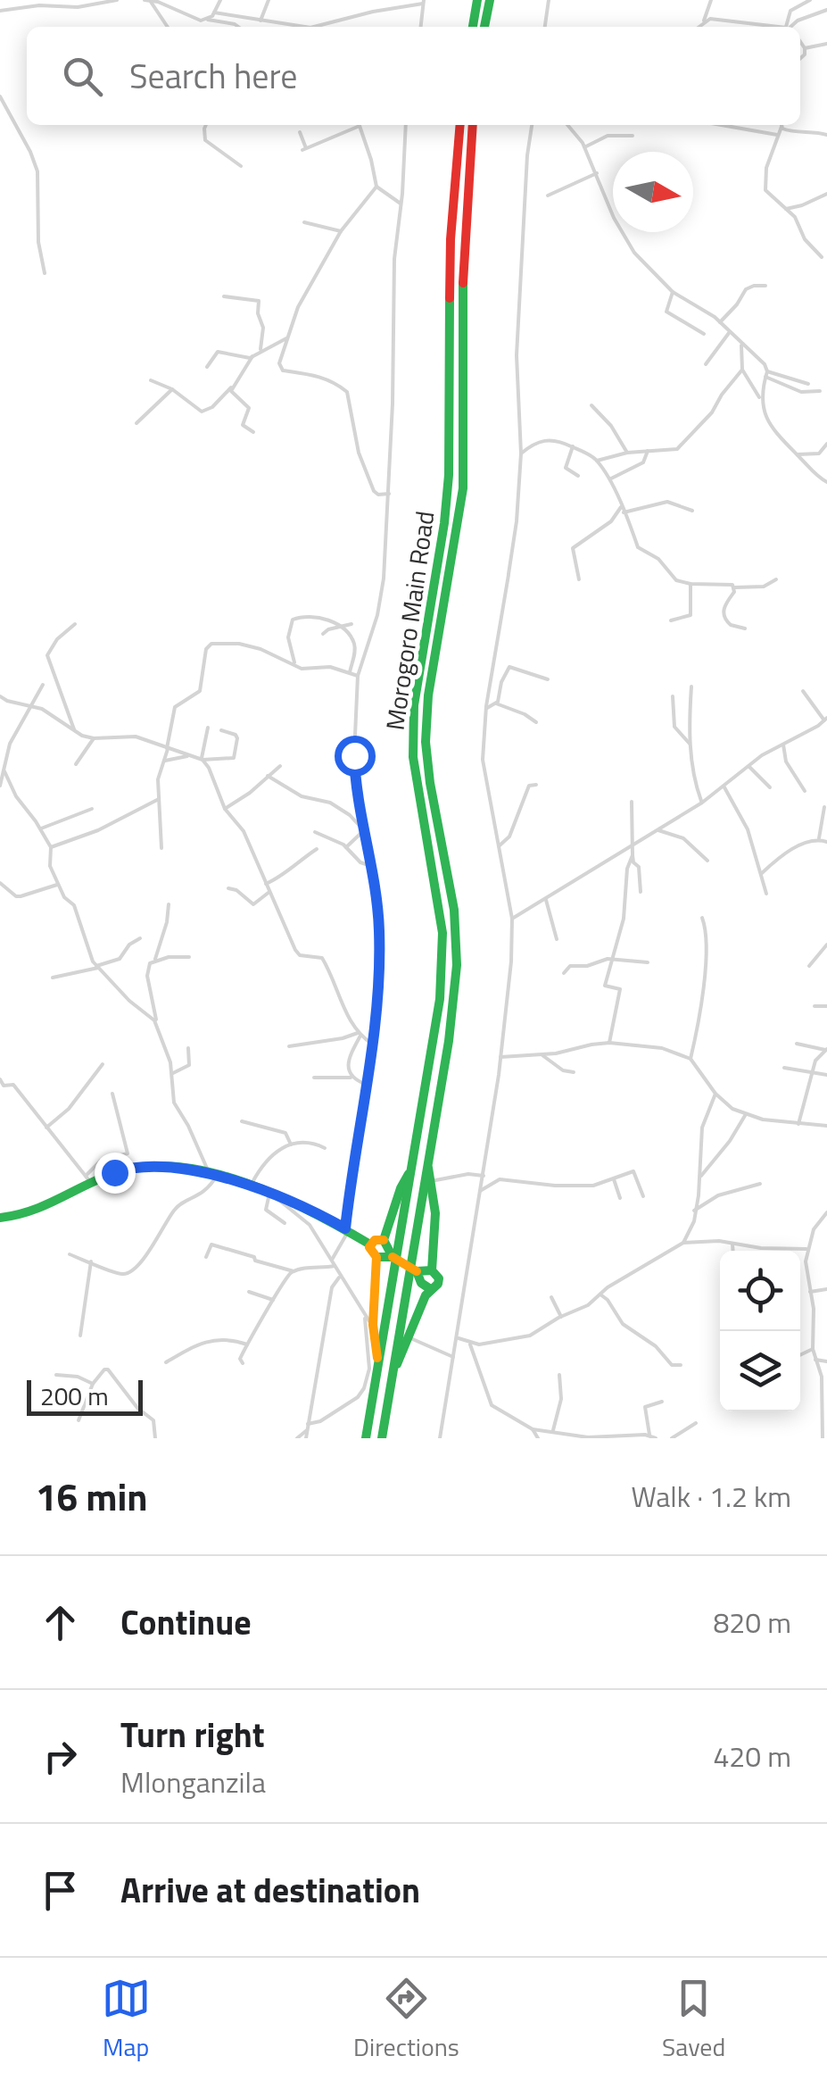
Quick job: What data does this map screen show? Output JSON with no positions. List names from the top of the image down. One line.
{"streets":{"main road":["Morogoro Main Road"]},"scale_bar":"200 m","north":"right","page":{"search":"Search here","scale":"200 m","heading":["16 min","Walk · 1.2 km"],"list":[["Continue","820 m"],["Turn right","Mlonganzila","420 m"],"Arrive at destination"],"nav":["Map","Directions","Saved"]}}
